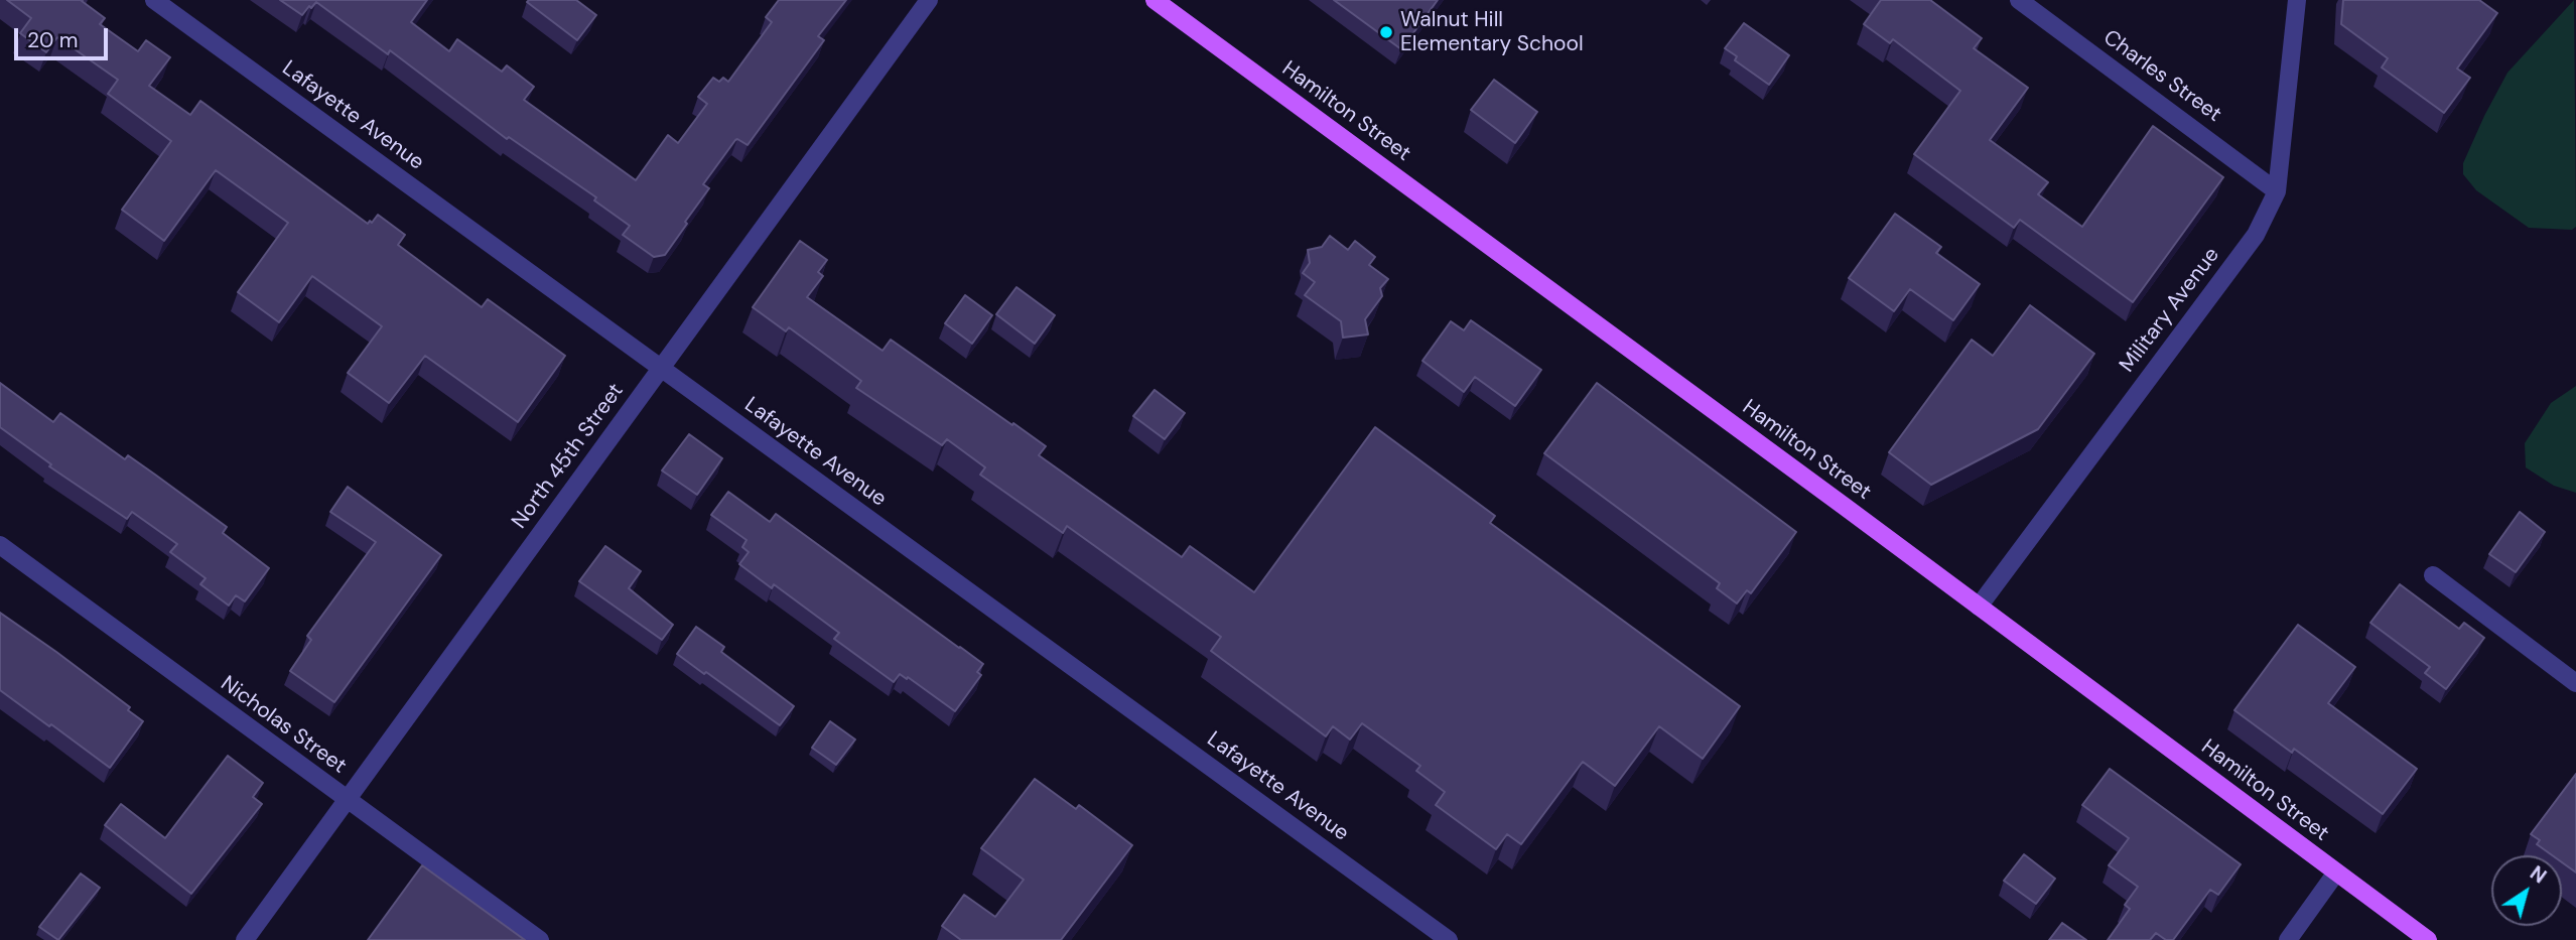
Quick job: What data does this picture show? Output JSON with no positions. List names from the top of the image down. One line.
{"streets":{"main road":["Hamilton Street"],"street":["Charles Street","Lafayette Avenue","Military Avenue","North 45th Street","Nicholas Street"]},"crossings":[["Charles Street","Military Avenue"],["Hamilton Street","Military Avenue"],["Lafayette Avenue","North 45th Street"],["North 45th Street","Nicholas Street"]],"places":["Walnut Hill Elementary School"],"scale_bar":"20 m","north":"top right"}
